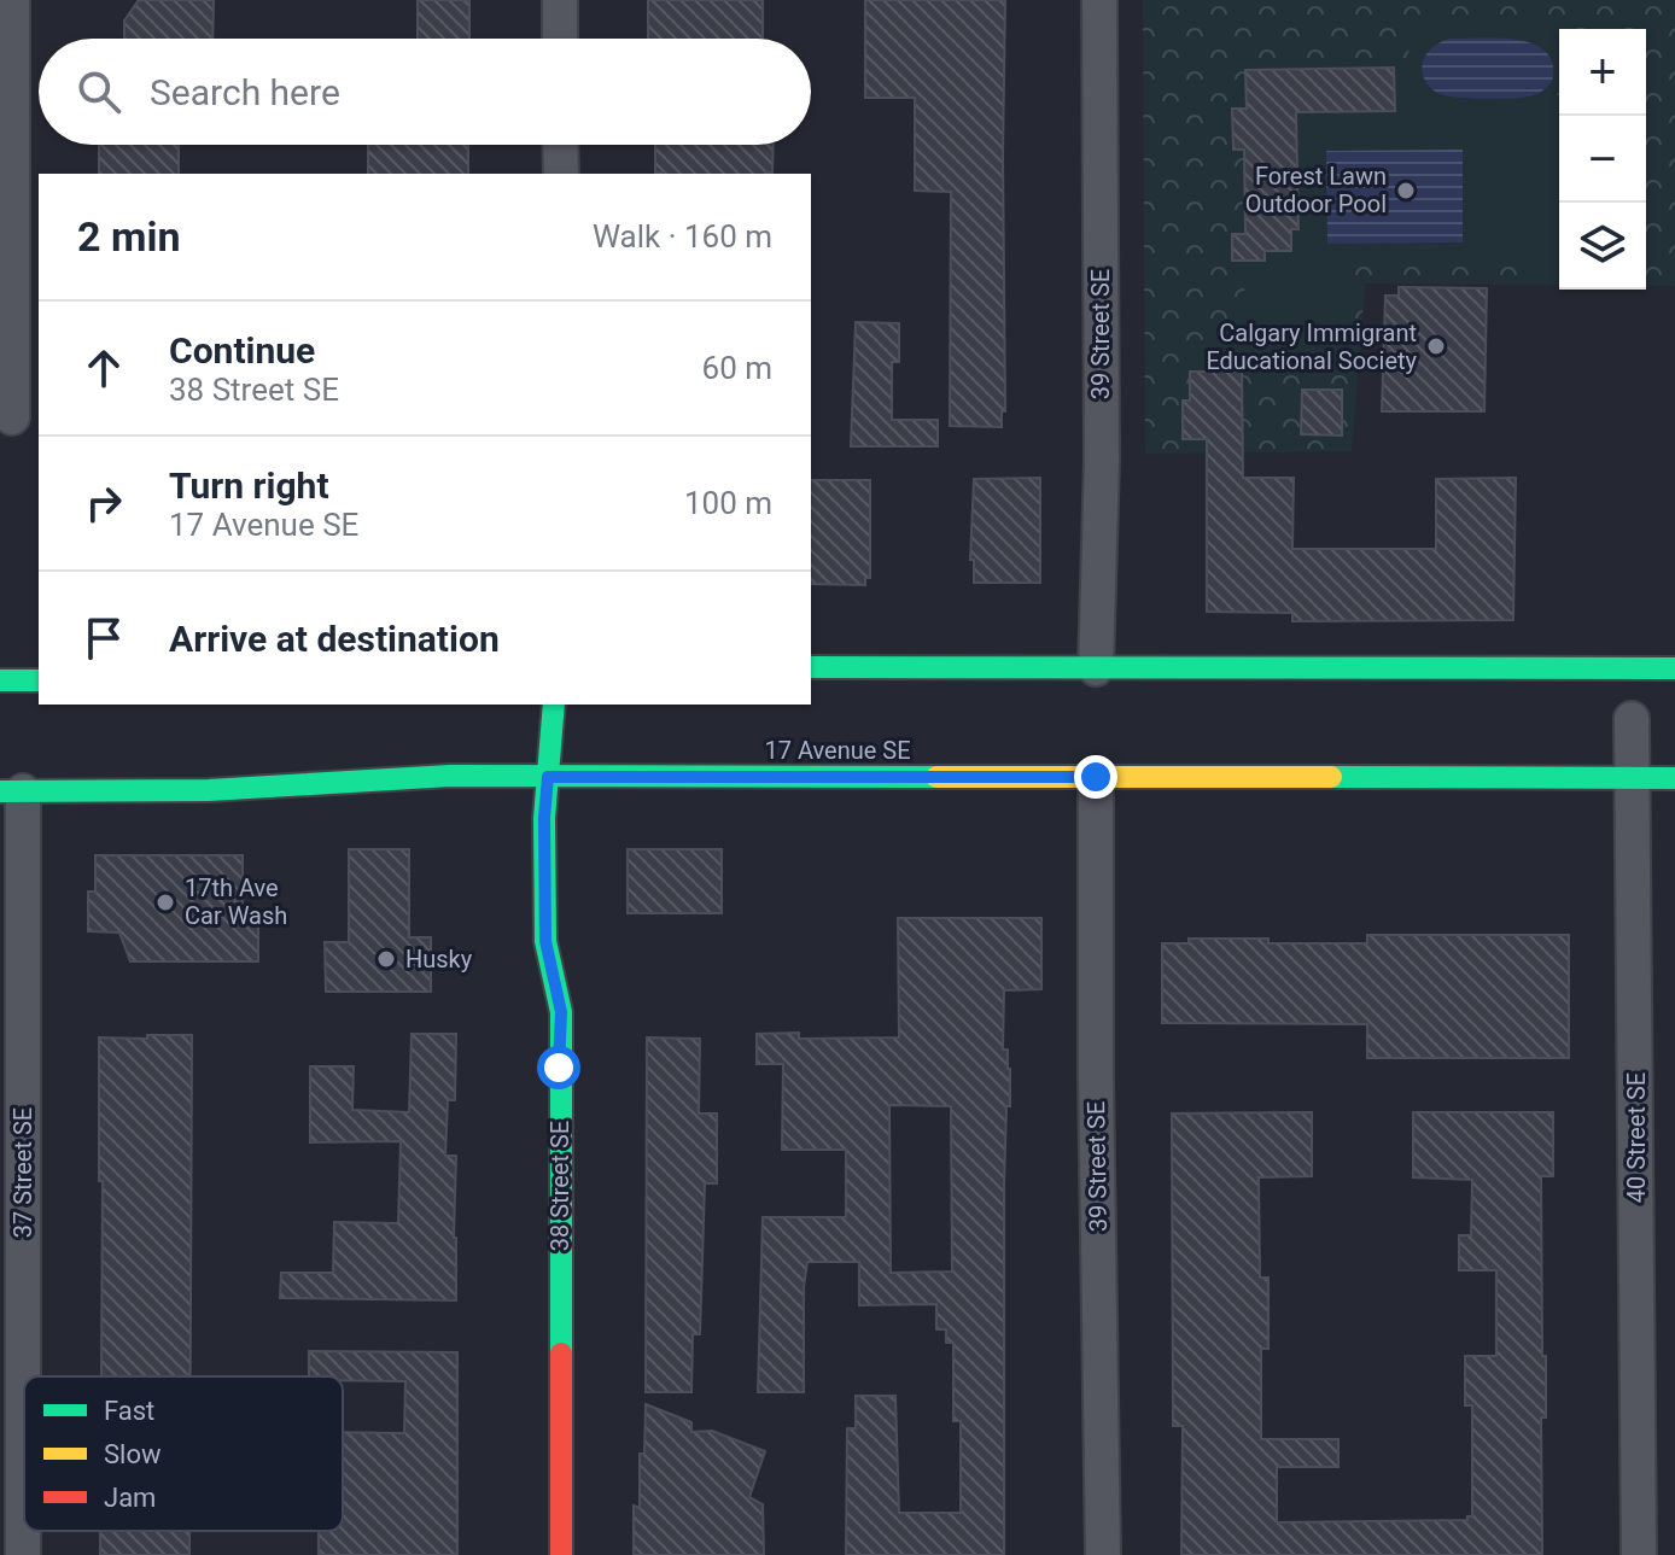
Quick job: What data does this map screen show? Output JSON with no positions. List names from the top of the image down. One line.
{"streets":{"main road":["17 Avenue SE","38 Street SE"],"street":["39 Street SE","40 Street SE","37 Street SE"]},"crossings":[["39 Street SE","17 Avenue SE"],["17 Avenue SE","40 Street SE"],["17 Avenue SE","37 Street SE"],["17 Avenue SE","38 Street SE"]],"places":["Forest Lawn Outdoor Pool","Calgary Immigrant Educational Society","17th Ave Car Wash","Husky"],"legend":["Fast","Slow","Jam"],"page":{"map_buttons":["+","−"],"search":"Search here","heading":["2 min","Walk · 160 m"],"list":[["Continue","38 Street SE","60 m"],["Turn right","17 Avenue SE","100 m"],"Arrive at destination"]}}
